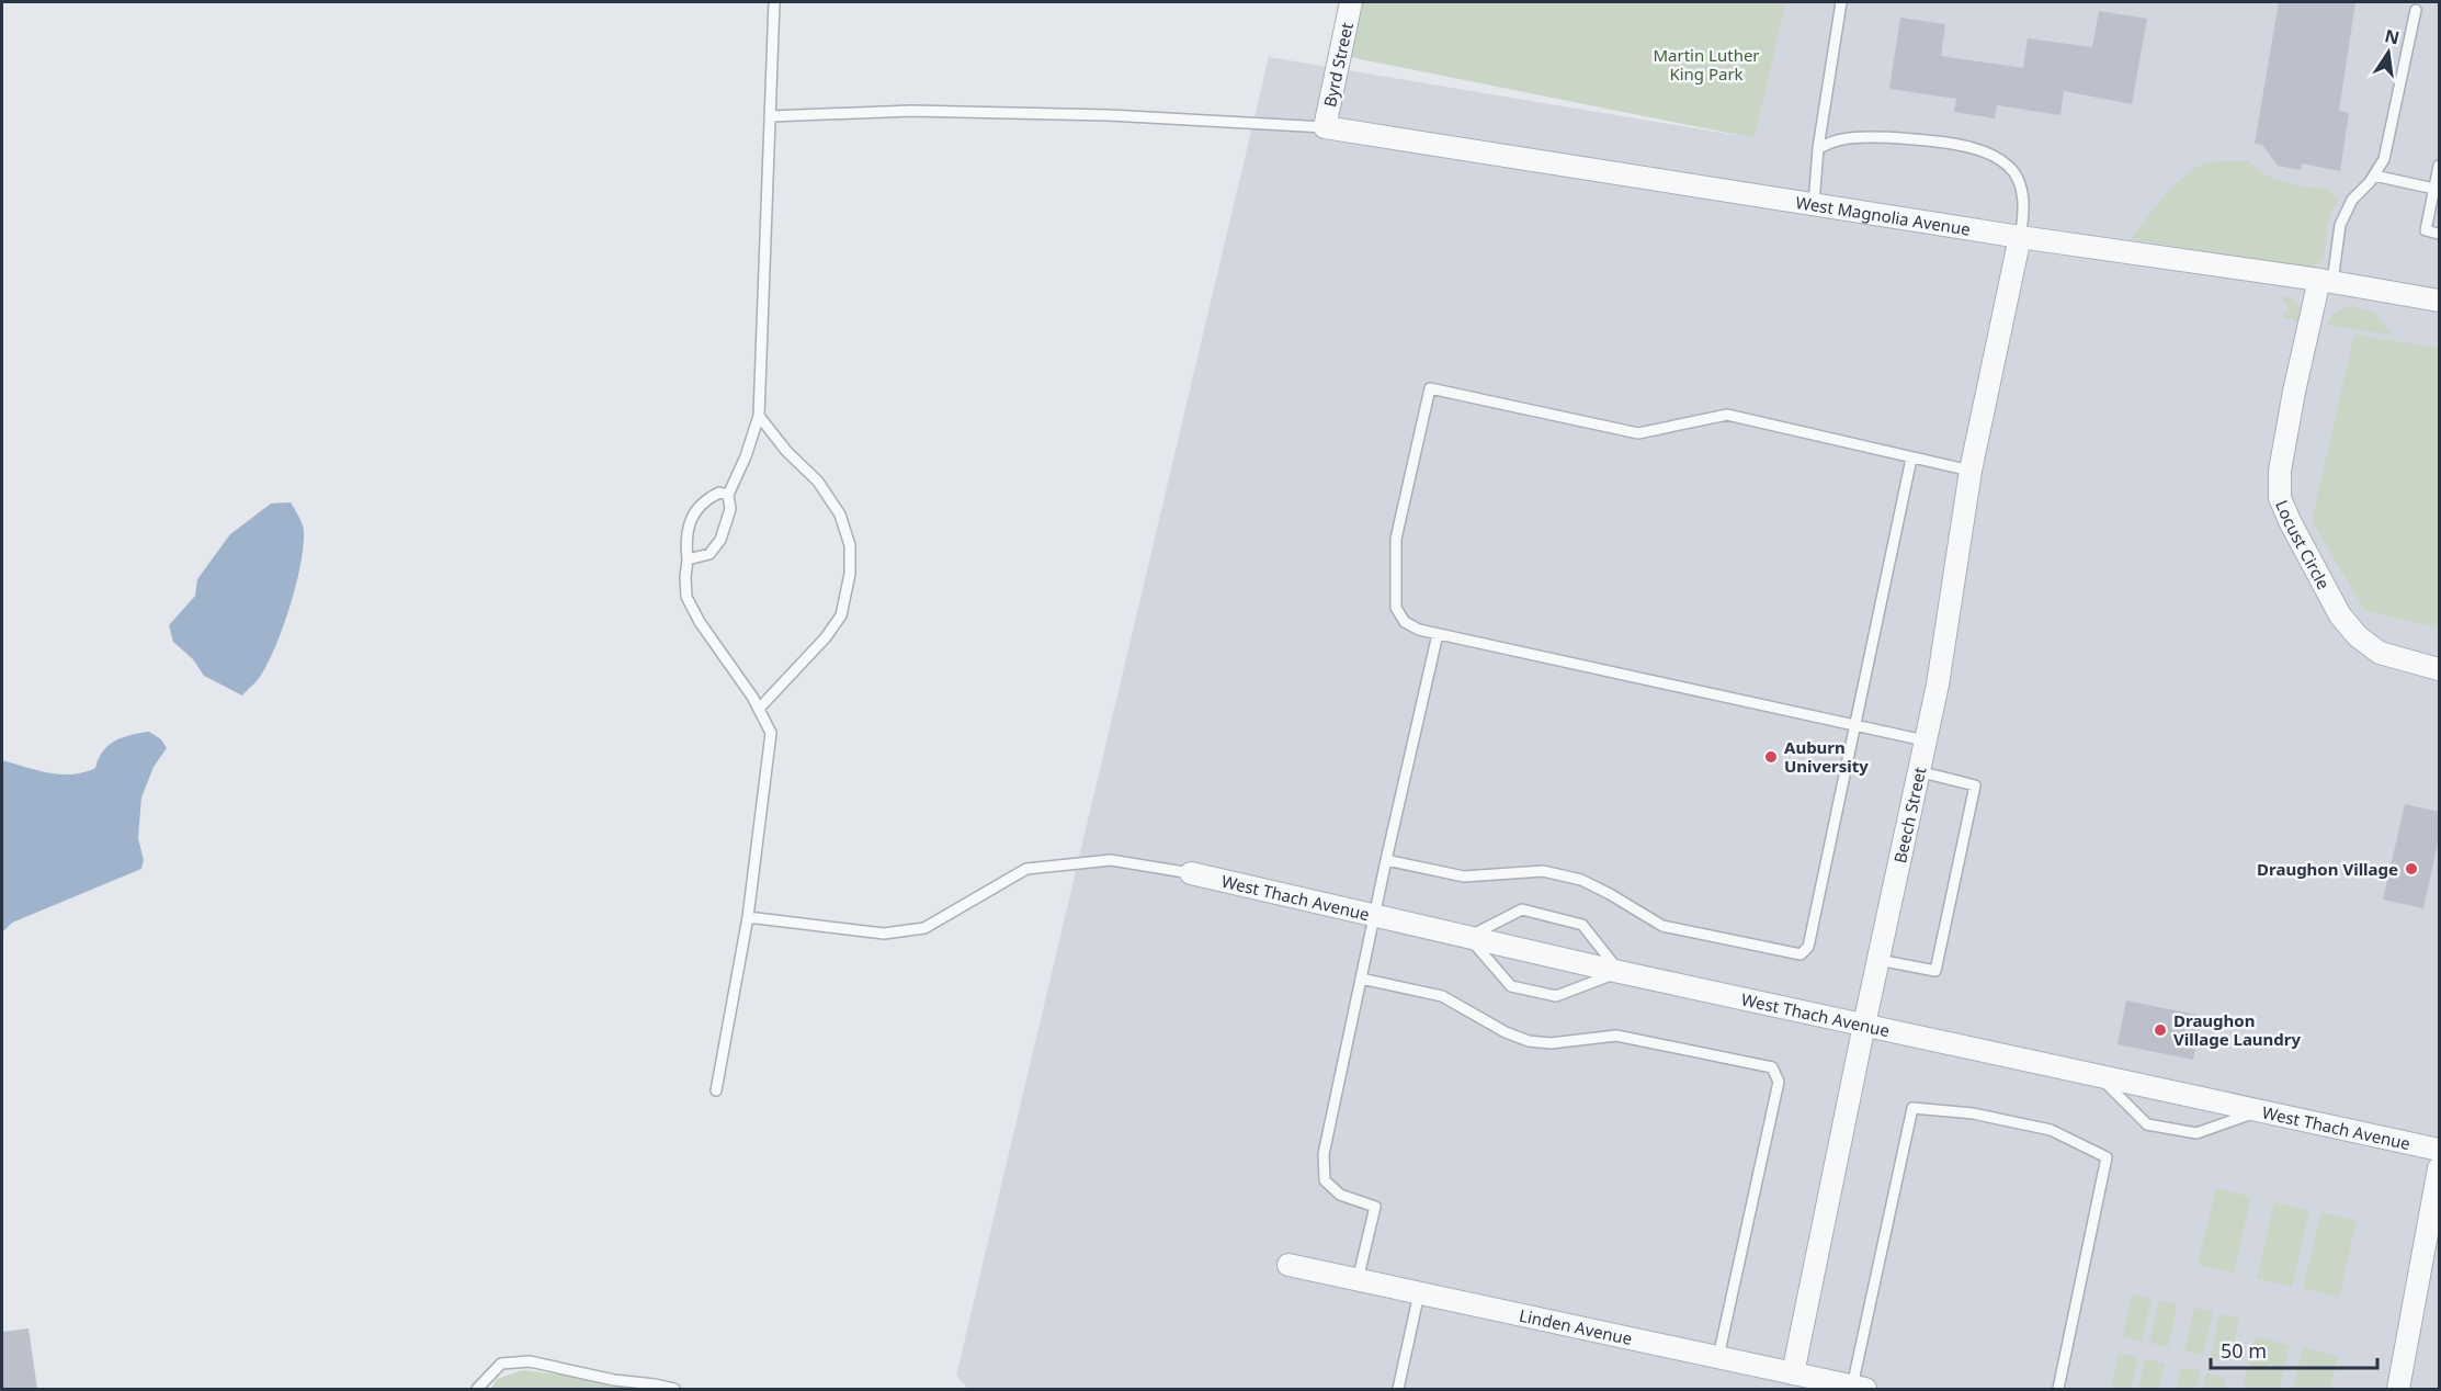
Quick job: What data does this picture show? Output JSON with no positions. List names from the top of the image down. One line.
{"streets":{"street":["Byrd Street","West Magnolia Avenue","Locust Circle","Beech Street","West Thach Avenue","Linden Avenue"]},"crossings":[["Byrd Street","West Magnolia Avenue"],["West Magnolia Avenue","Locust Circle"],["West Magnolia Avenue","Beech Street"],["Beech Street","West Thach Avenue"],["Beech Street","Linden Avenue"]],"parks":["Martin Luther King Park"],"places":["Auburn University","Draughon Village","Draughon Village Laundry"],"scale_bar":"50 m","north":"top"}
